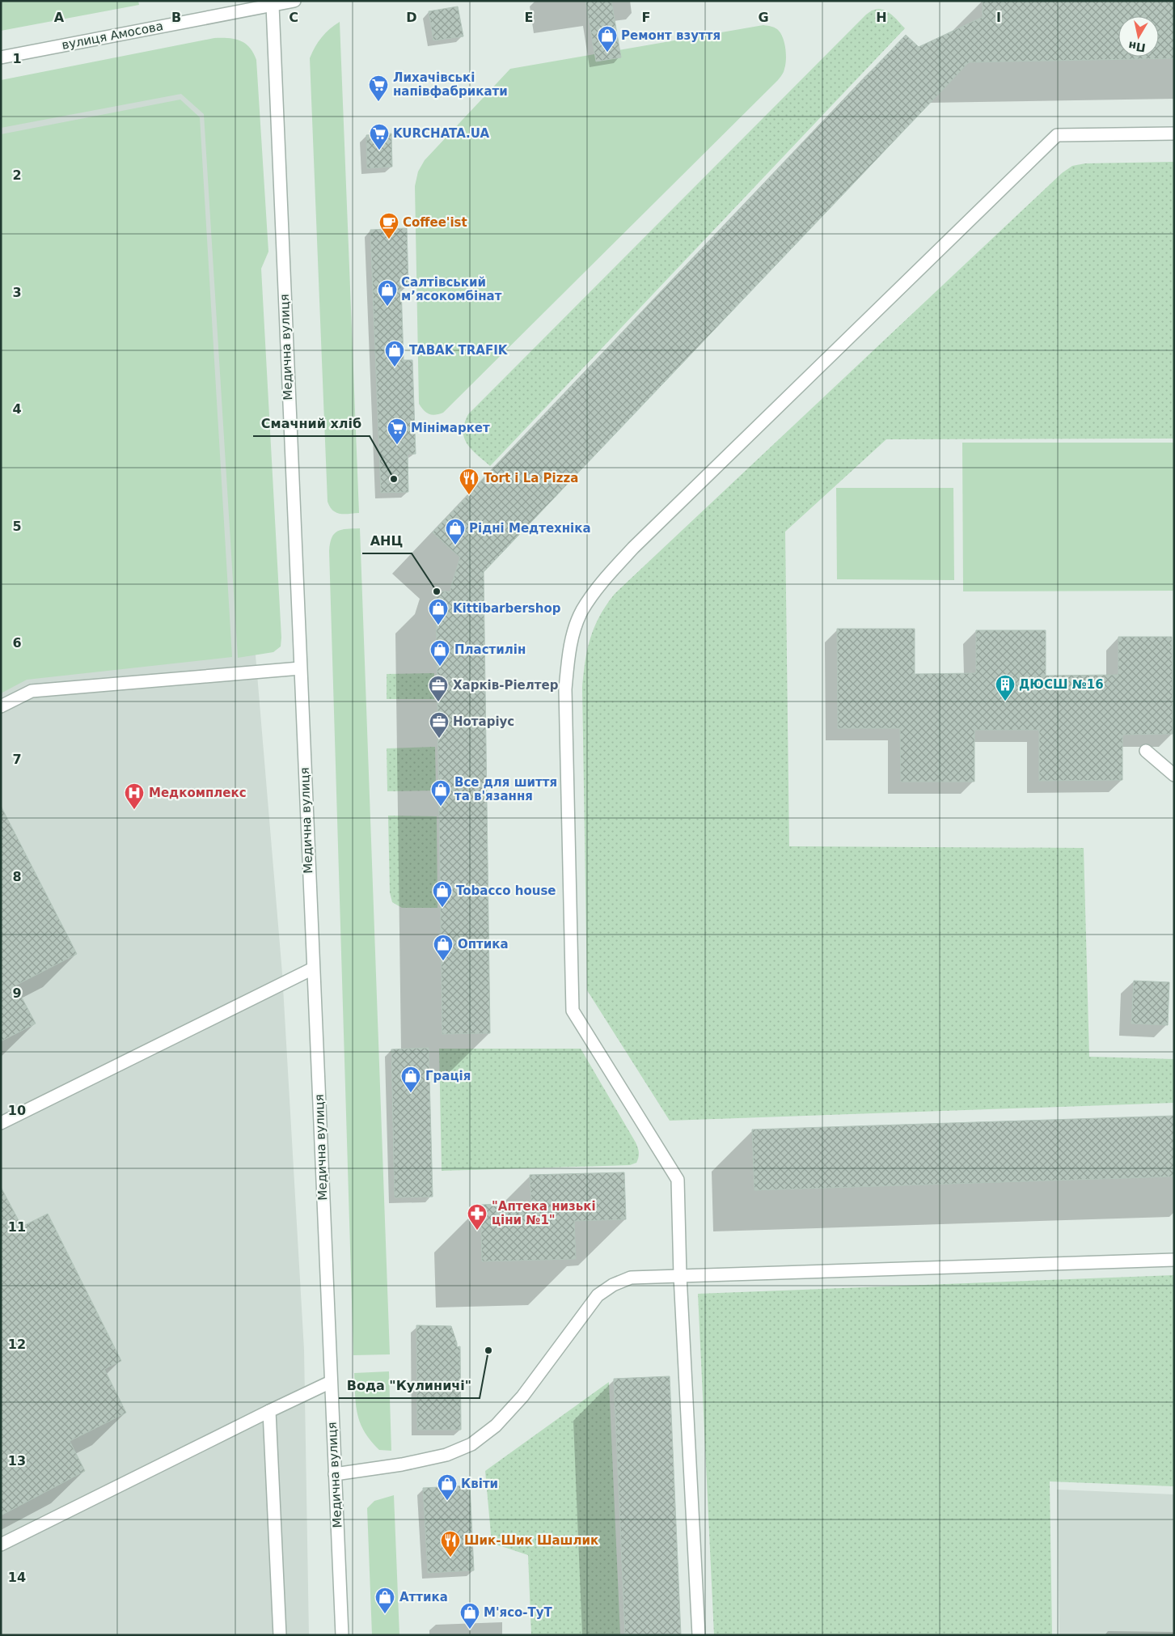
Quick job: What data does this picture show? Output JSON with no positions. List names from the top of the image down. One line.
{"streets":{"street":["вулиця Амосова","Медична вулиця"]},"crossings":[["вулиця Амосова","Медична вулиця"]],"places":{"shop":["Ремонт взуття","Салтівський мʼясокомбінат","TABAK TRAFIK","Рідні Медтехніка","Kittibarbershop","Пластилін","Все для шиття та в'язання","Tobacco house","Оптика","Грація","Квіти","Аттика","М'ясо-ТуТ"],"supermarket":["Лихачівські напівфабрикати","KURCHATA.UA","Мінімаркет"],"cafe":["Coffee'ist"],"other":["Смачний хліб","АНЦ","Вода \"Кулиничі\""],"restaurant":["Tort i La Pizza","Шик-Шик Шашлик"],"building":["ДЮСШ №16"],"office":["Харків-Ріелтер","Нотаріус"],"hospital":["Медкомплекс"],"pharmacy":["\"Аптека низькі ціни №1\""]},"north":"bottom","grid":{"columns":["A","B","C","D","E","F","G","H","I"],"rows":["1","2","3","4","5","6","7","8","9","10","11","12","13","14"]}}
